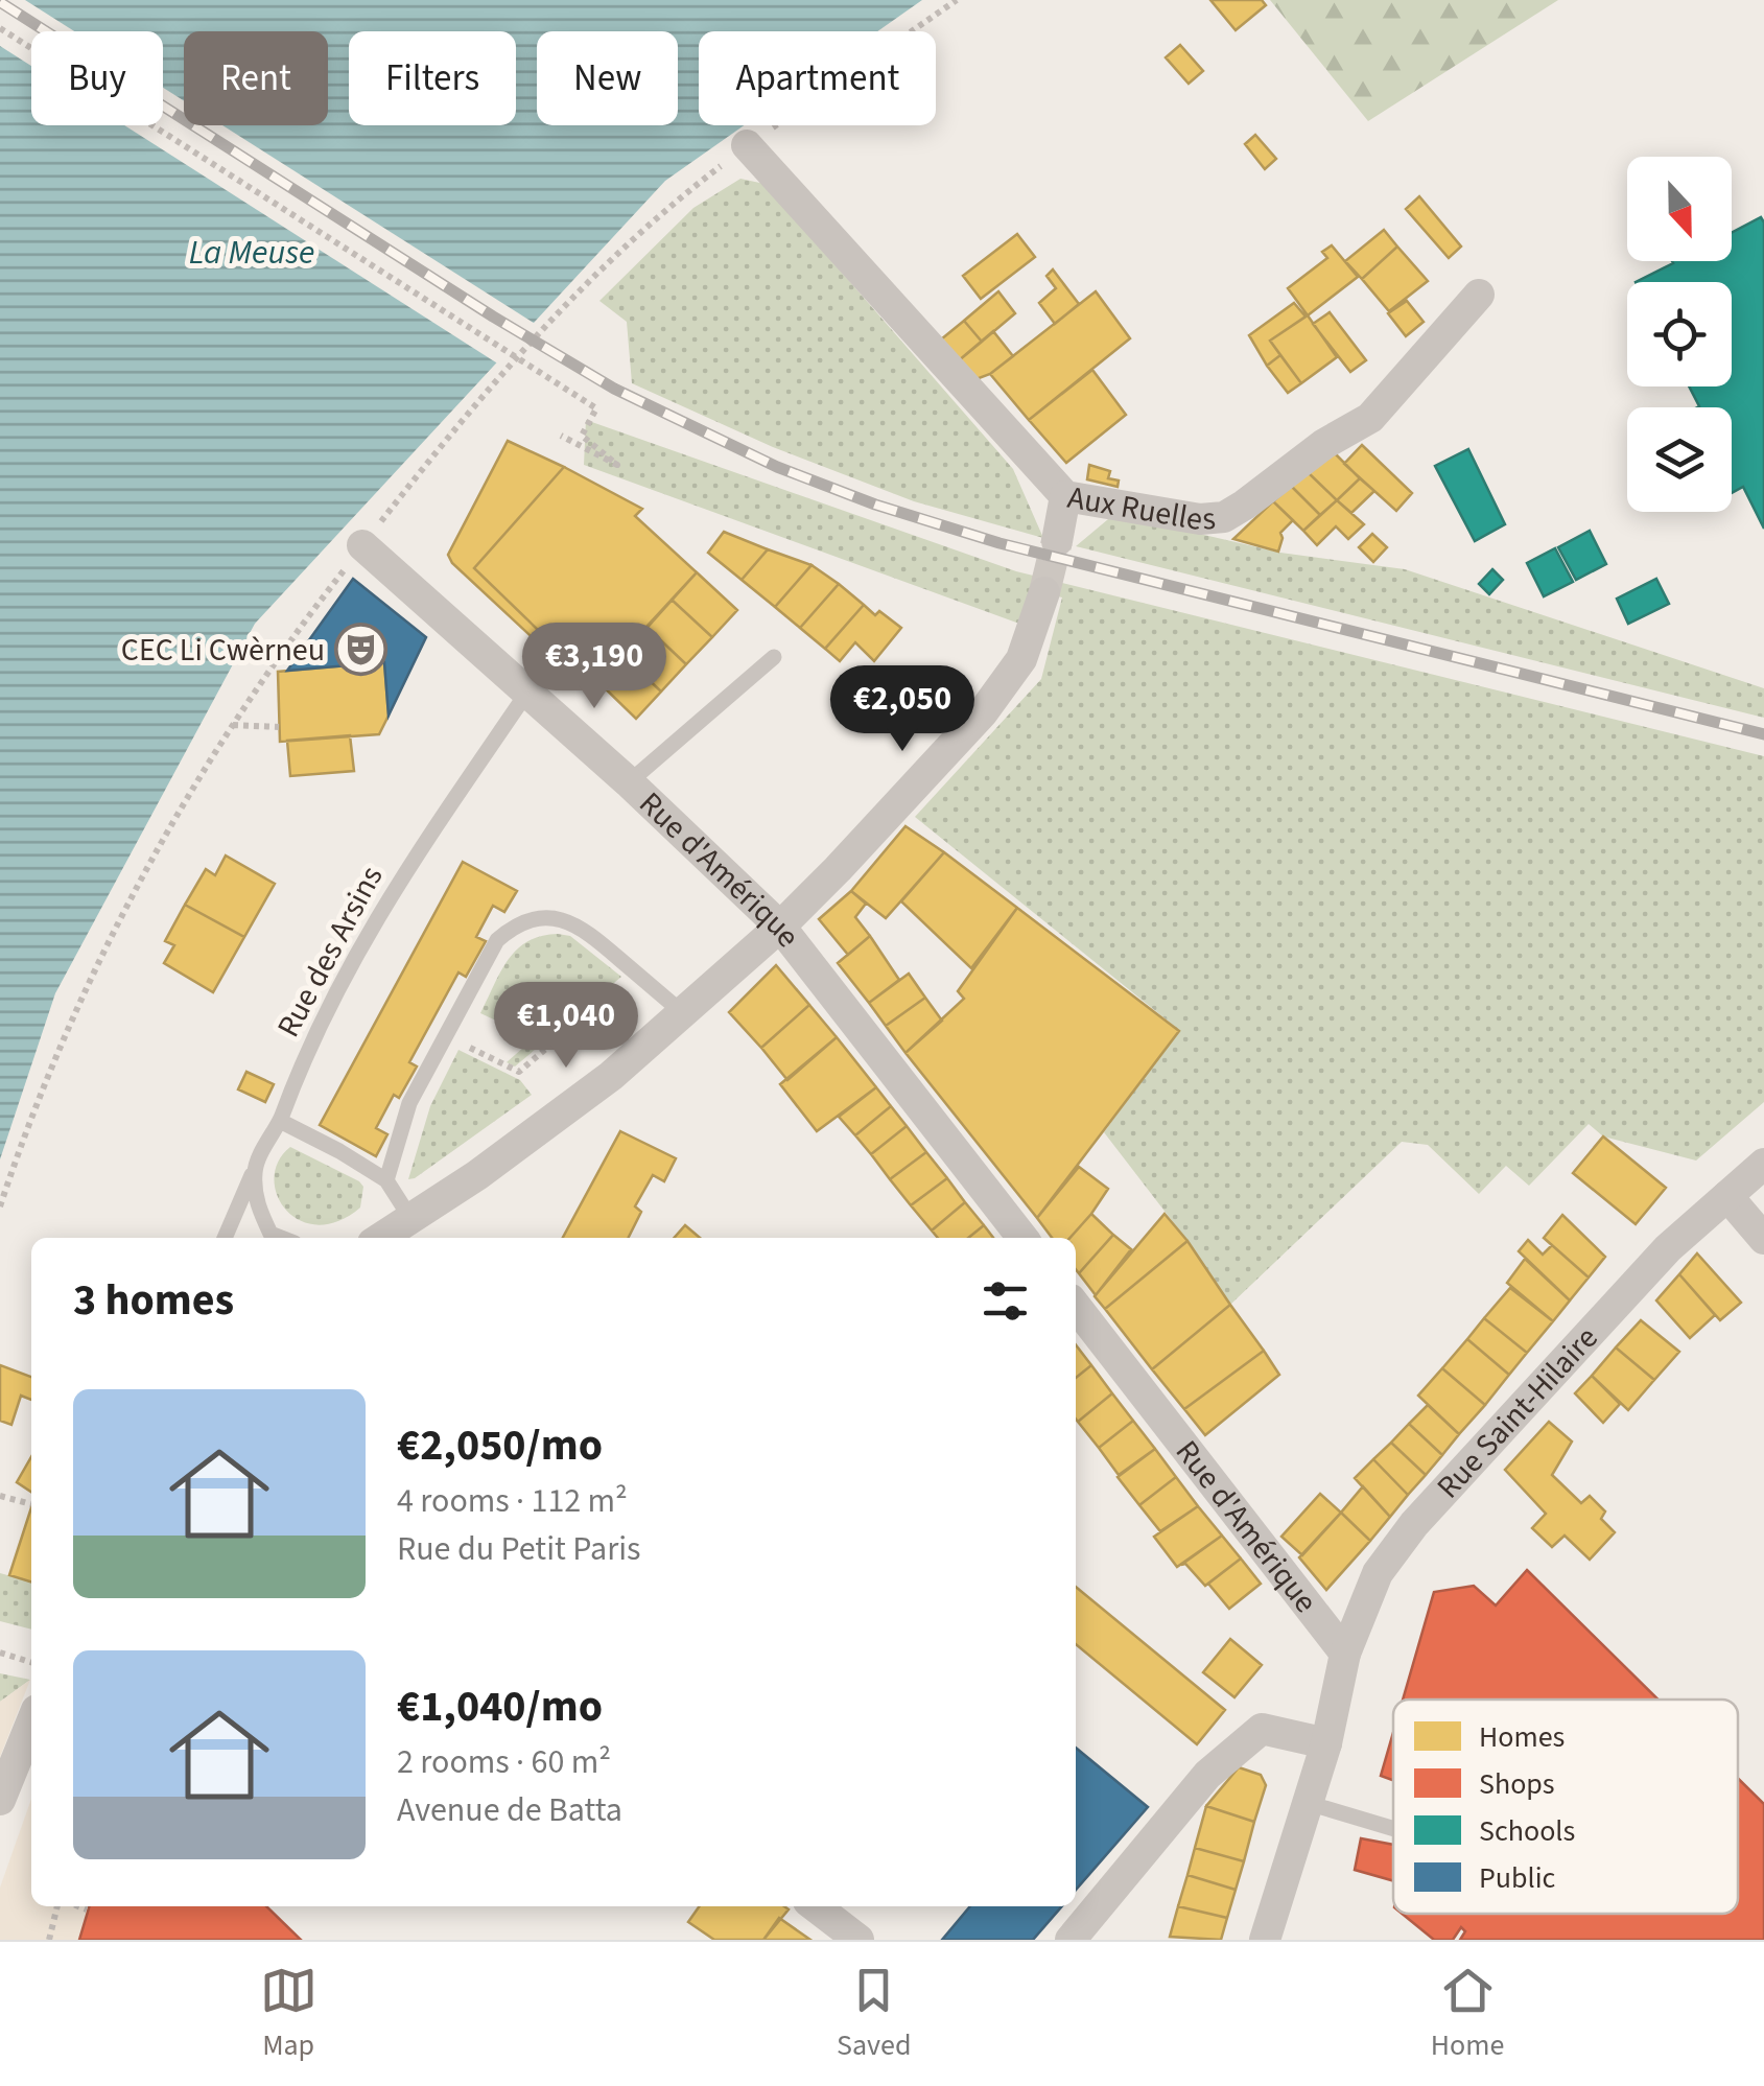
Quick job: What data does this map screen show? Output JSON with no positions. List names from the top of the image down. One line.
{"streets":{"street":["Aux Ruelles","Rue d'Amérique","Rue Saint-Hilaire"],"lane":["Rue des Arsins"]},"crossings":[["Rue d'Amérique","Rue des Arsins"],["Rue d'Amérique","Rue Saint-Hilaire"]],"water":["La Meuse"],"places":{"theatre":["CEC Li Cwèrneu"]},"legend":["Homes","Shops","Schools","Public"],"north":"bottom","page":{"chip":["Buy","Rent","Filters","New","Apartment"],"price":["€3,190","€2,050","€1,040"],"heading":"3 homes","list":[{"name":"€2,050/mo","note":"4 rooms · 112 m² · Rue du Petit Paris"},{"name":"€1,040/mo","note":"2 rooms · 60 m² · Avenue de Batta"}],"tabs":["Map","Saved","Home"]}}
